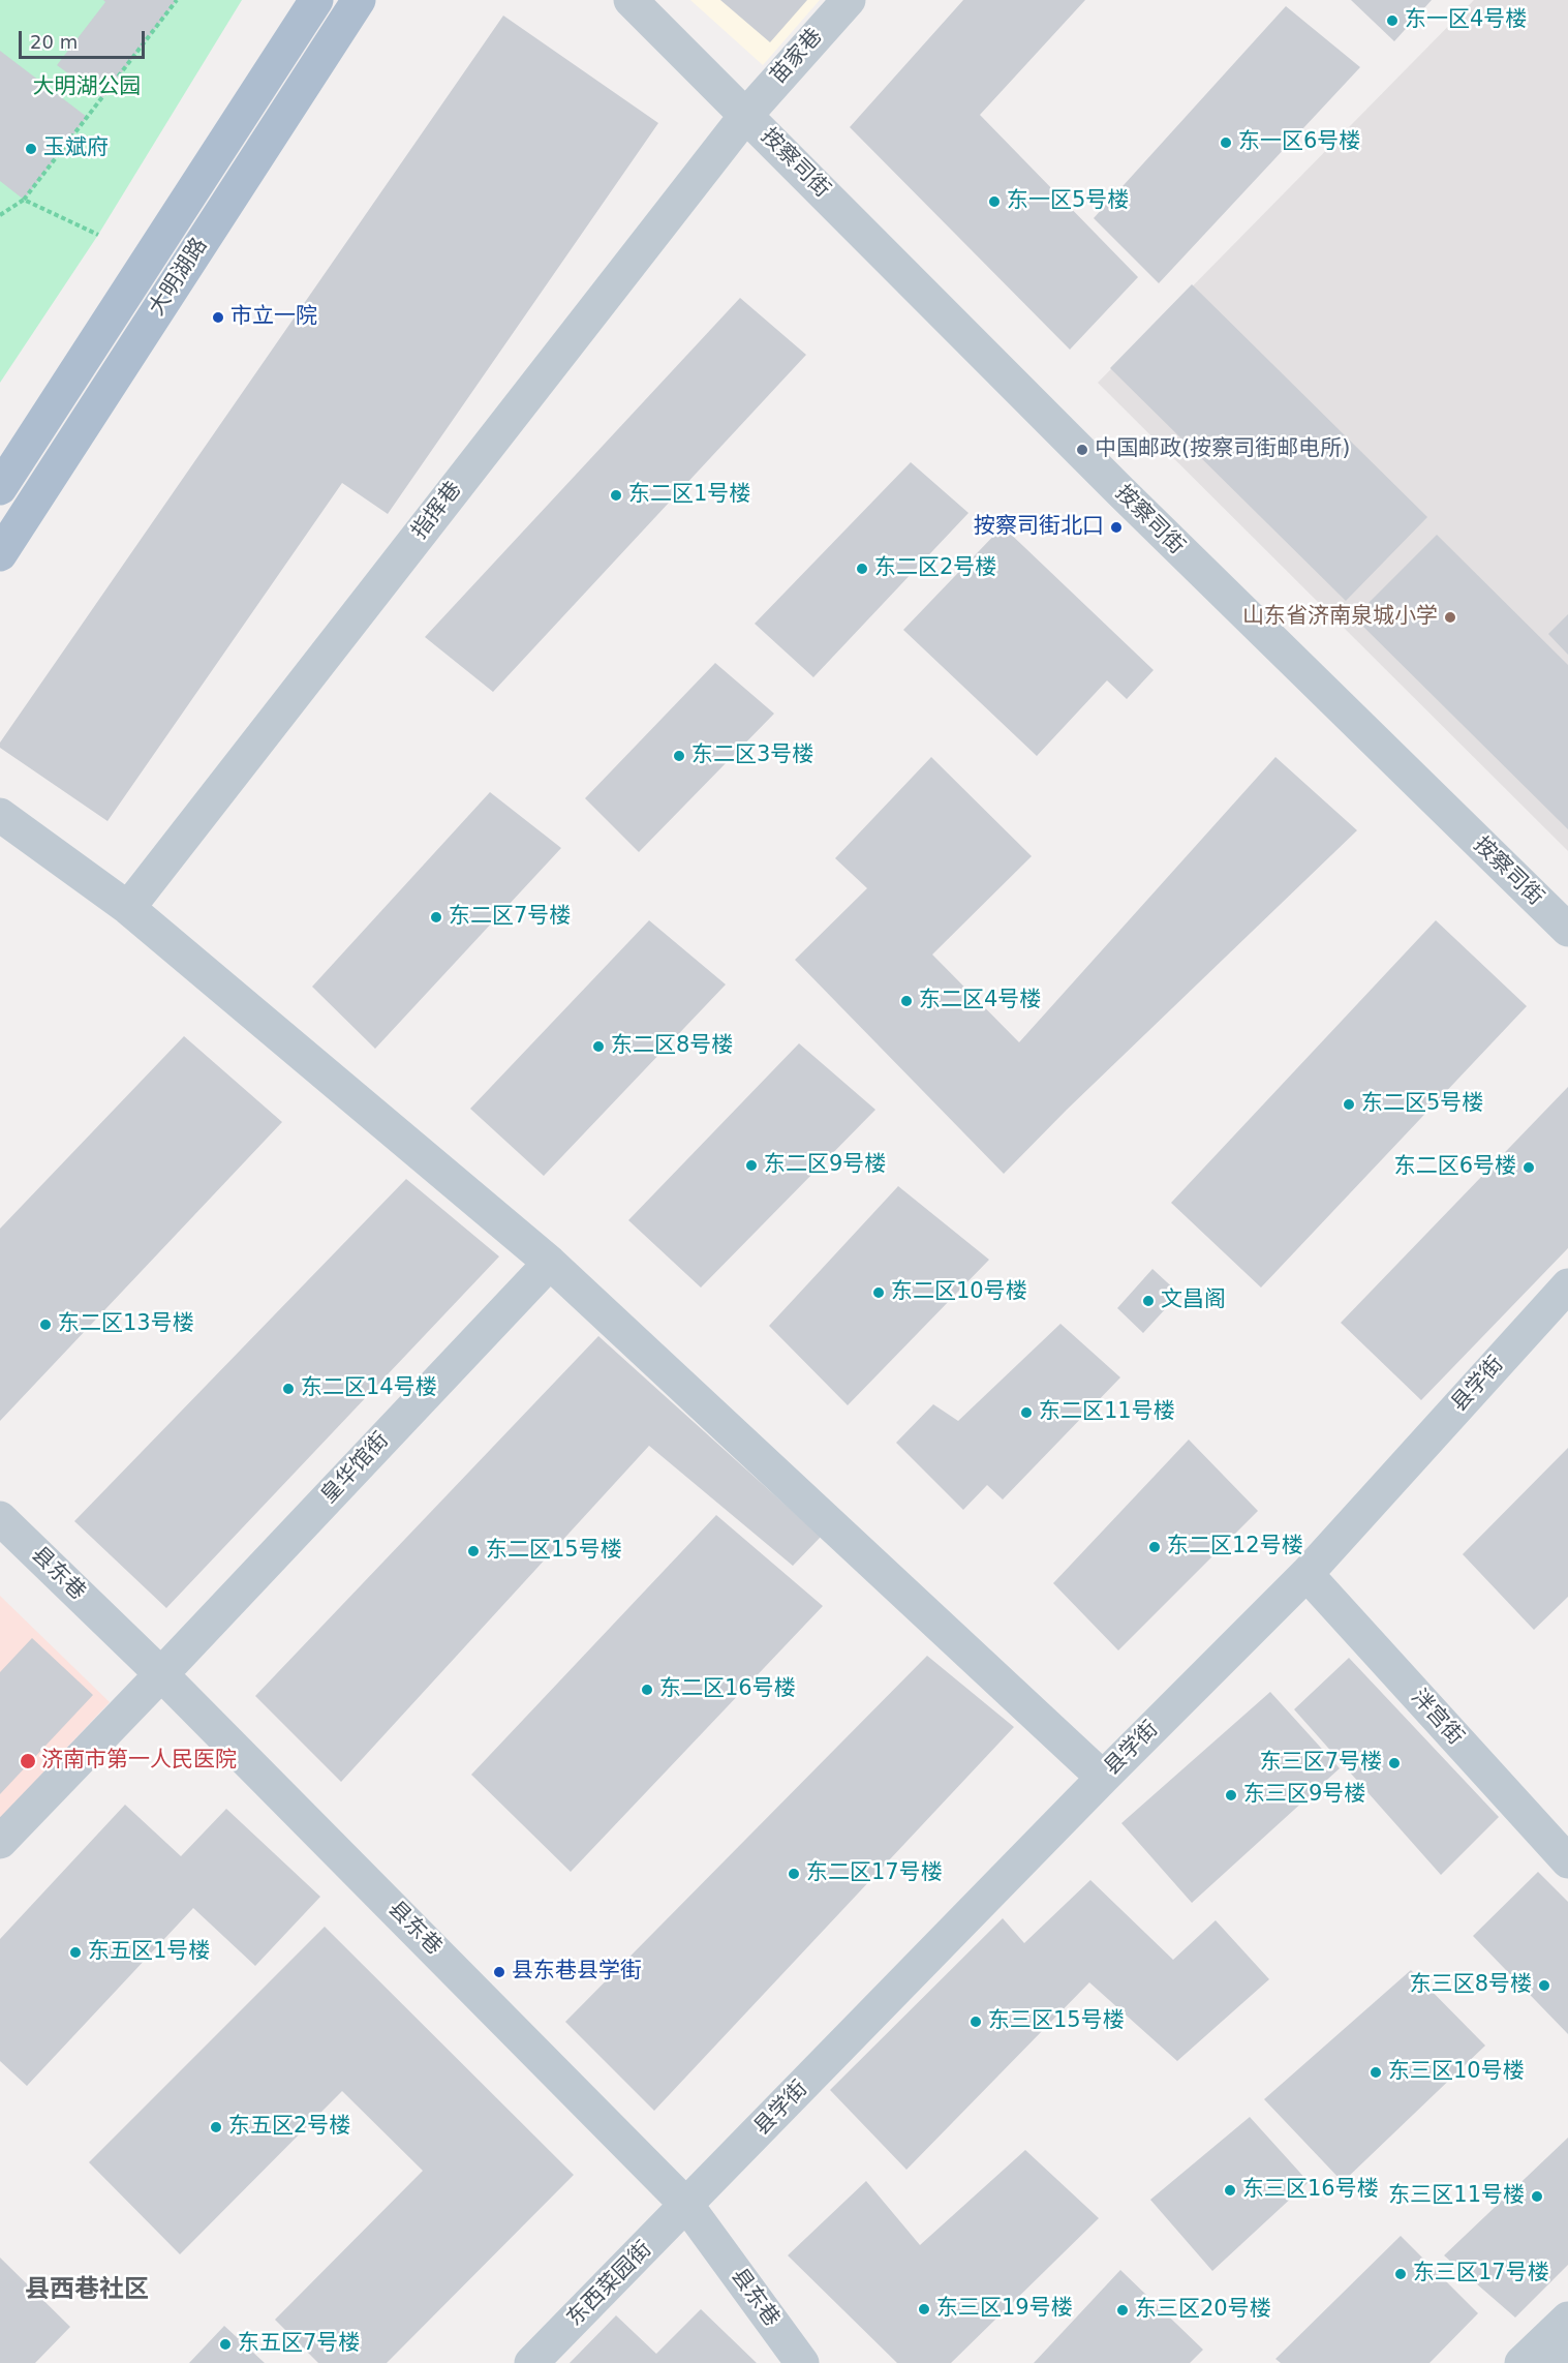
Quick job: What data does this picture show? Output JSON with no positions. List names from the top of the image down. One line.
{"streets":{"main road":["大明湖路"],"street":["苗家巷","按察司街","指挥巷","县学街","皇华馆街","县东巷","泮宫街","东西菜园街"]},"crossings":[["苗家巷","按察司街"],["苗家巷","指挥巷"],["按察司街","指挥巷"],["县学街","县东巷"],["县学街","泮宫街"],["县学街","东西菜园街"],["皇华馆街","县东巷"],["县东巷","东西菜园街"]],"districts":["县西巷社区"],"parks":["大明湖公园"],"places":["东一区4号楼","东一区6号楼","玉斌府","东一区5号楼","市立一院","中国邮政(按察司街邮电所)","东二区1号楼","按察司街北口","东二区2号楼","山东省济南泉城小学","东二区3号楼","东二区7号楼","东二区4号楼","东二区8号楼","东二区5号楼","东二区9号楼","东二区6号楼","东二区10号楼","文昌阁","东二区13号楼","东二区14号楼","东二区11号楼","东二区12号楼","东二区15号楼","东二区16号楼","济南市第一人民医院","东三区7号楼","东三区9号楼","东二区17号楼","东五区1号楼","县东巷县学街","东三区8号楼","东三区15号楼","东三区10号楼","东五区2号楼","东三区16号楼","东三区11号楼","东三区17号楼","东三区19号楼","东三区20号楼","东五区7号楼"],"scale_bar":"20 m"}
